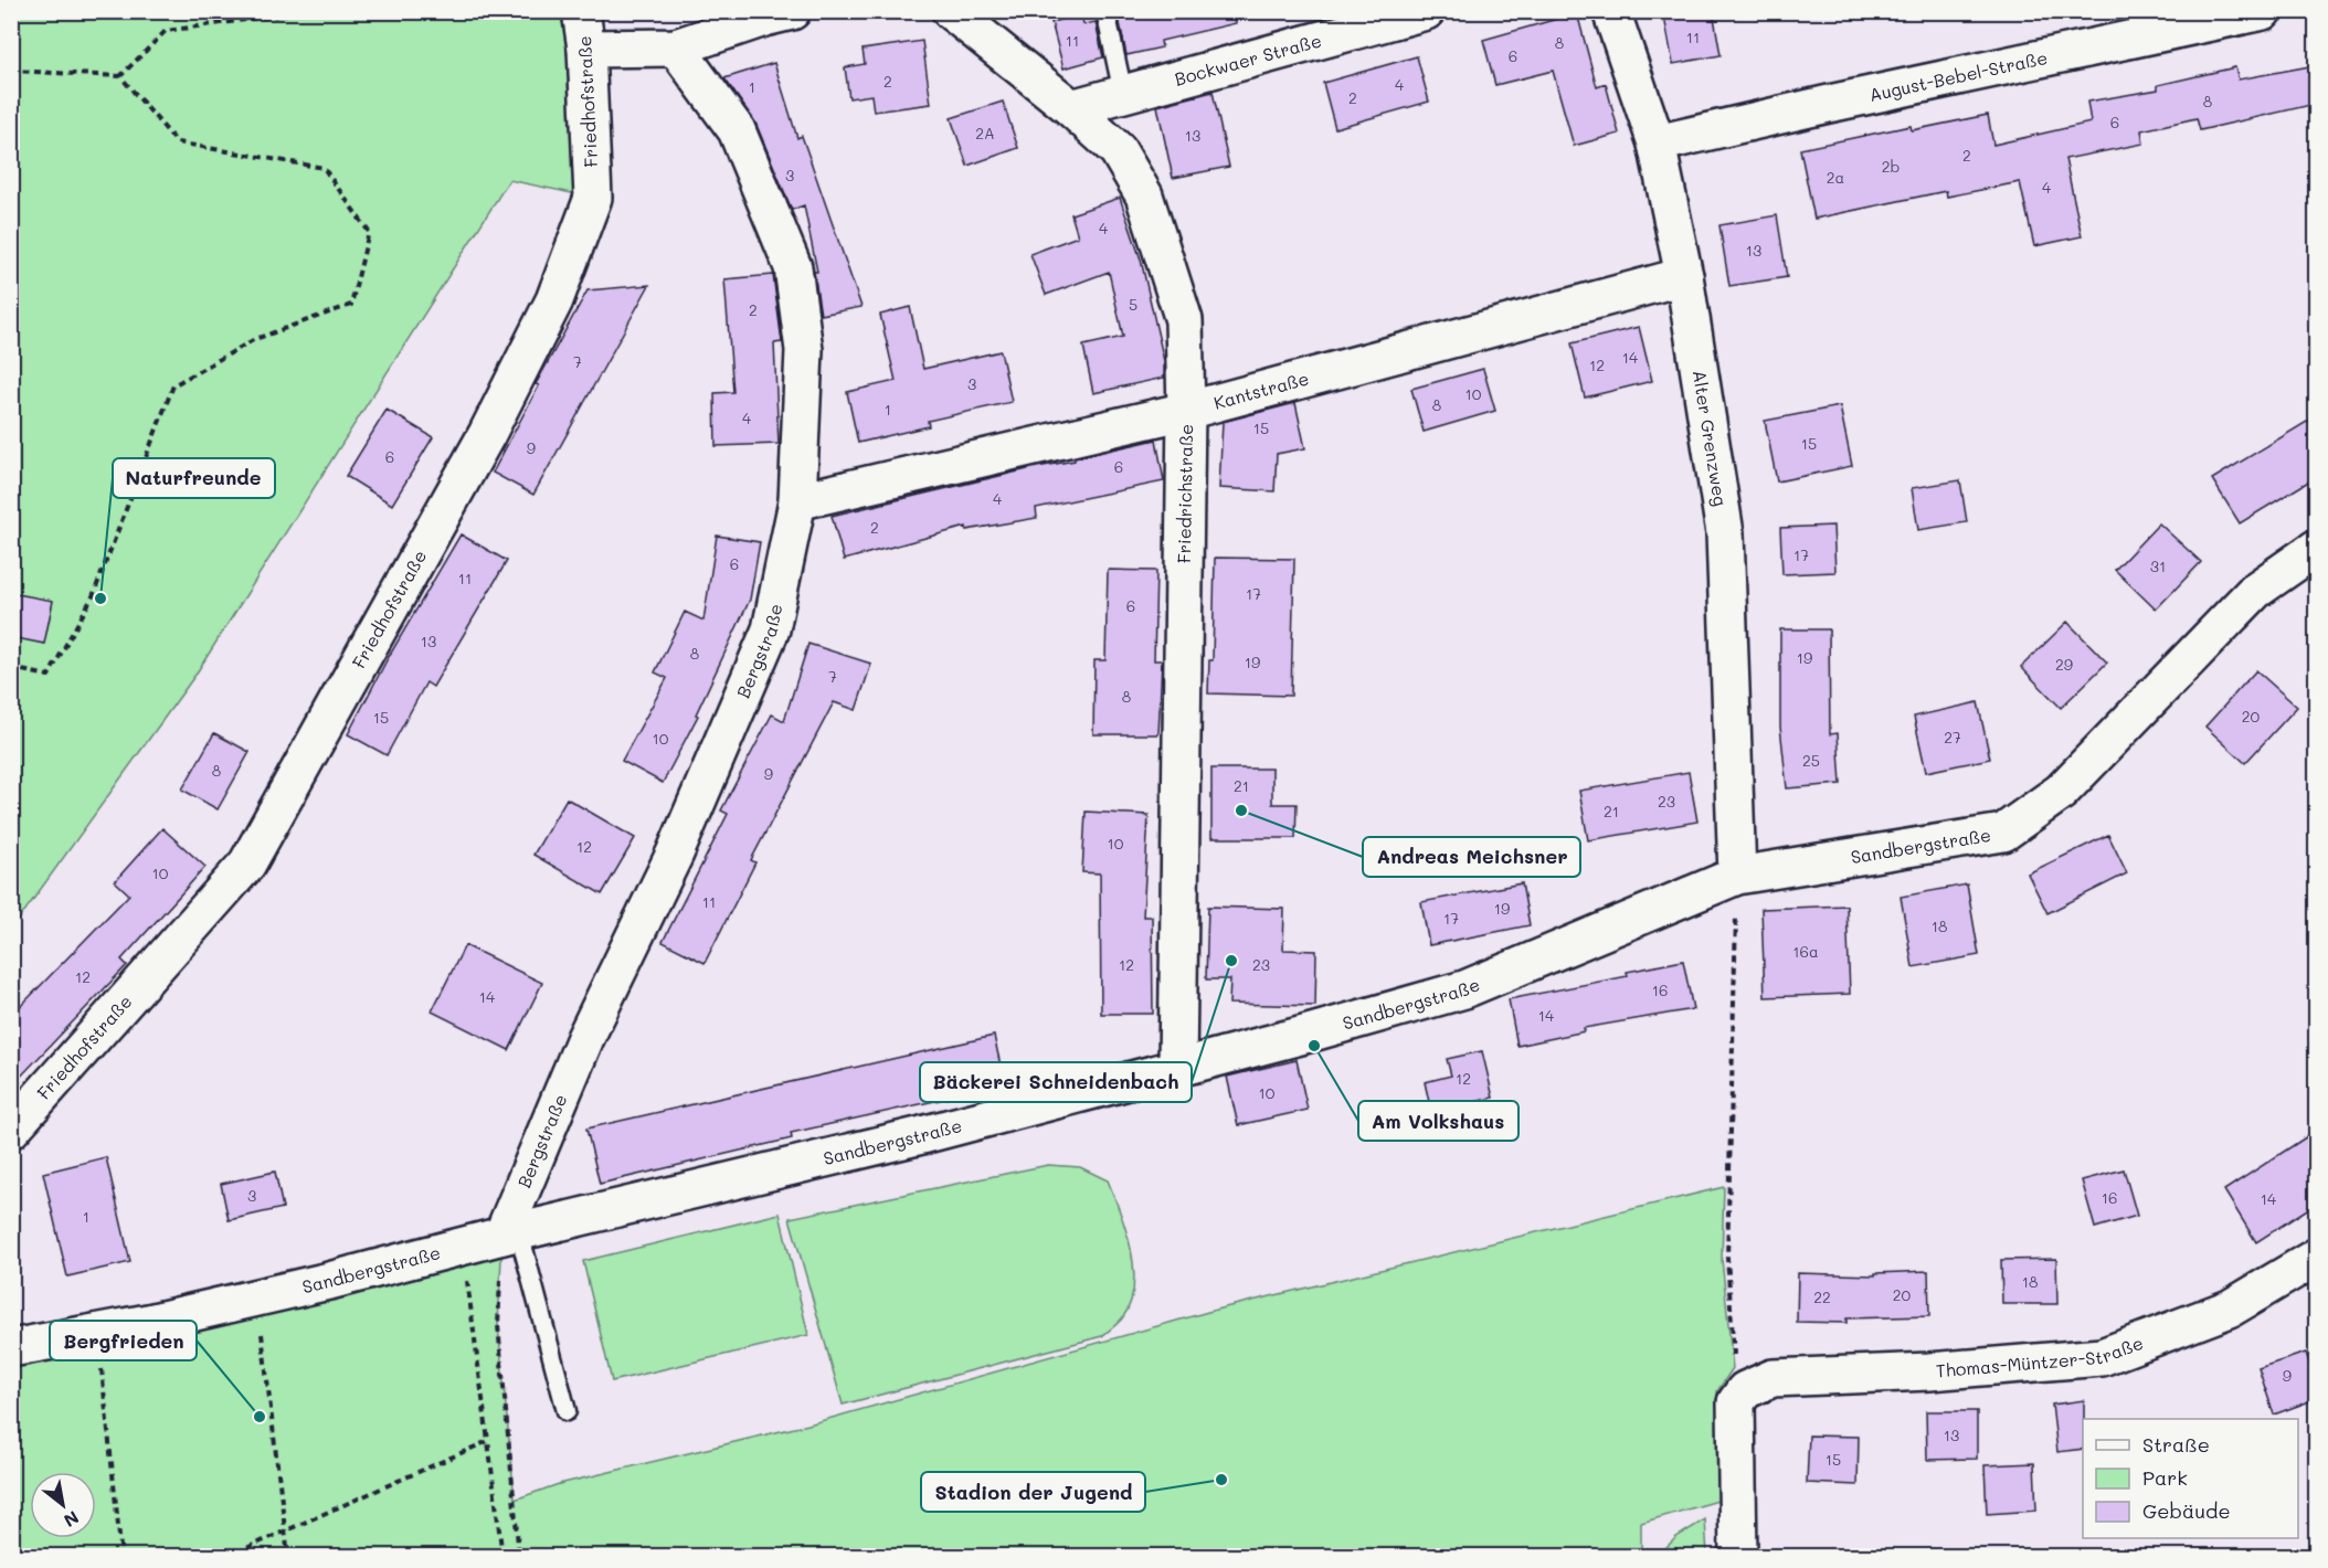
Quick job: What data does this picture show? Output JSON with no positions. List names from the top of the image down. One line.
{"streets":{"street":["Bockwaer Straße","August-Bebel-Straße","Friedhofstraße","Kantstraße","Alter Grenzweg","Friedrichstraße","Bergstraße","Sandbergstraße","Thomas-Müntzer-Straße"]},"crossings":[["Bockwaer Straße","Friedrichstraße"],["August-Bebel-Straße","Alter Grenzweg"],["Kantstraße","Alter Grenzweg"],["Kantstraße","Friedrichstraße"],["Kantstraße","Bergstraße"],["Alter Grenzweg","Sandbergstraße"],["Friedrichstraße","Sandbergstraße"],["Bergstraße","Sandbergstraße"]],"places":["Naturfreunde","Andreas Meichsner","Bäckerei Schneidenbach","Am Volkshaus","Bergfrieden","Stadion der Jugend"],"house_numbers":["11","11","8","6","2","4","1","2","8","6","2A","13","2","2b","3","2a","4","4","13","5","2","14","7","12","3","10","8","1","4","15","15","9","6","6","4","2","17","6","31","11","17","6","13","8","19","19","29","7","8","20","15","27","10","25","8","9","21","23","21","10","12","10","11","19","17","18","16a","12","23","12","16","14","14","12","10","3","16","14","1","18","20","22","9","13","15"],"legend":["Straße","Park","Gebäude"],"north":"bottom right"}
